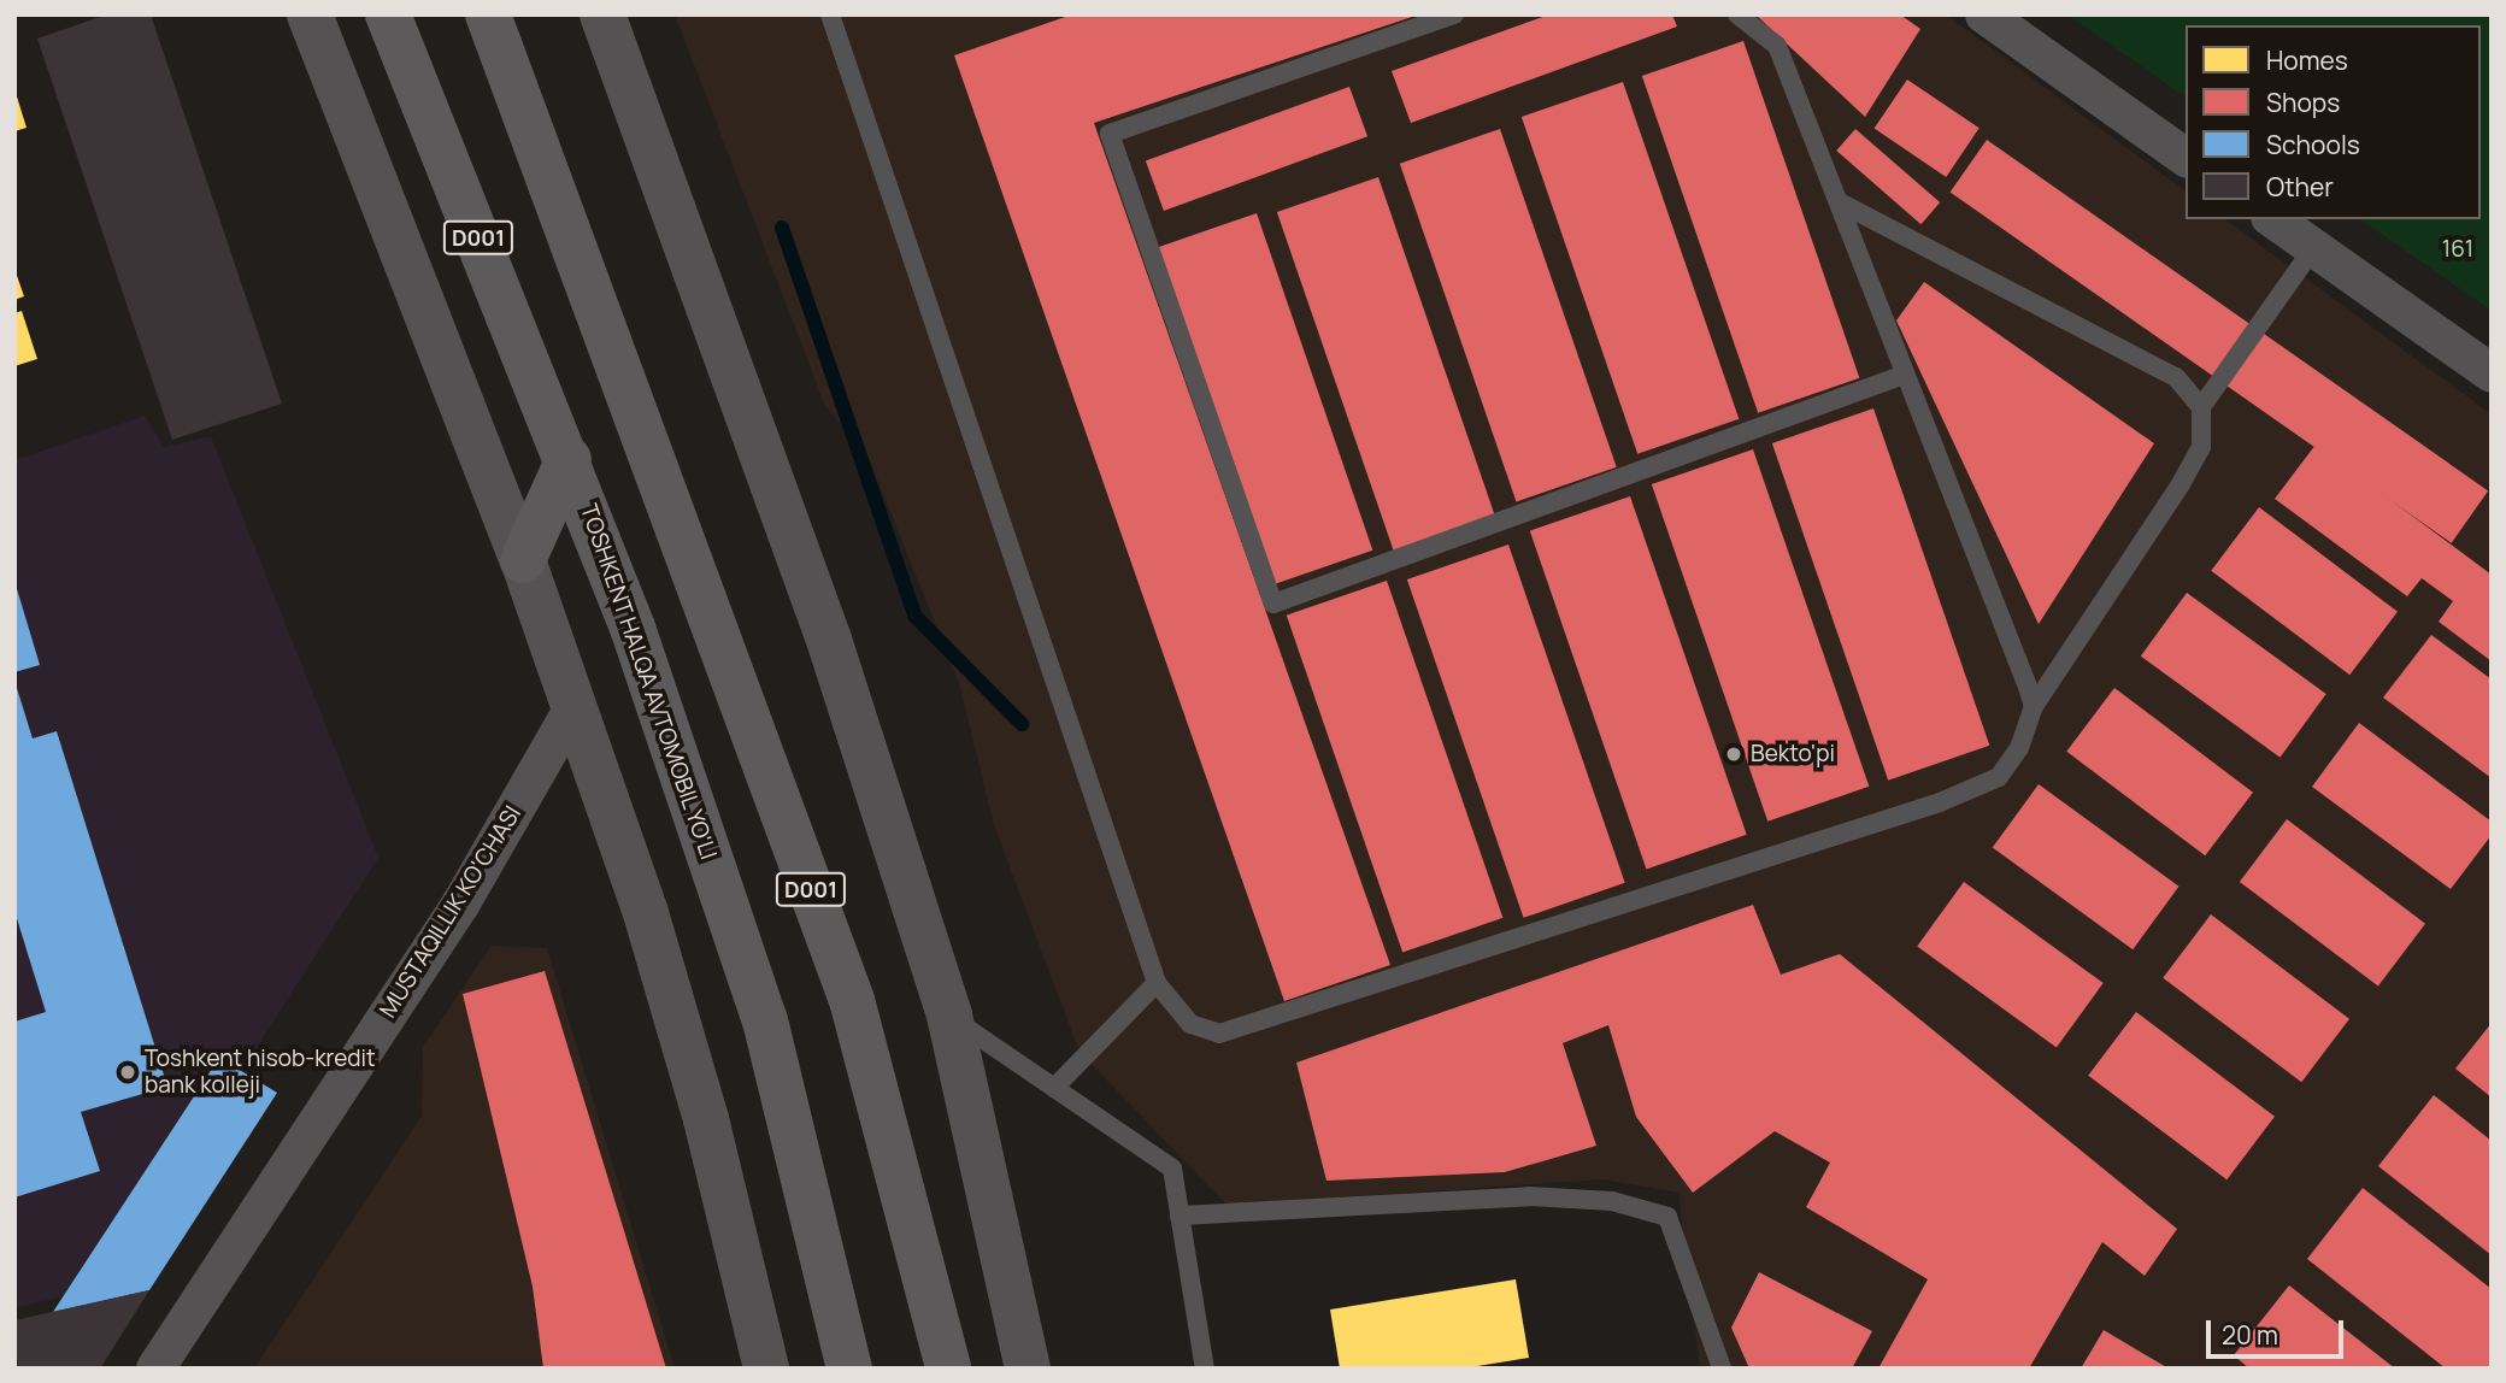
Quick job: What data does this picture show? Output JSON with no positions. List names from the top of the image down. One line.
{"streets":{"highway":["D001","TOSHKENT HALQA AVTOMOBIL YO'LI"],"street":["MUSTAQILLIK KO'CHASI"]},"parks":["161"],"places":["Bekto'pi","Toshkent hisob-kredit bank kolleji"],"legend":["Homes","Shops","Schools","Other"],"scale_bar":"20 m"}
